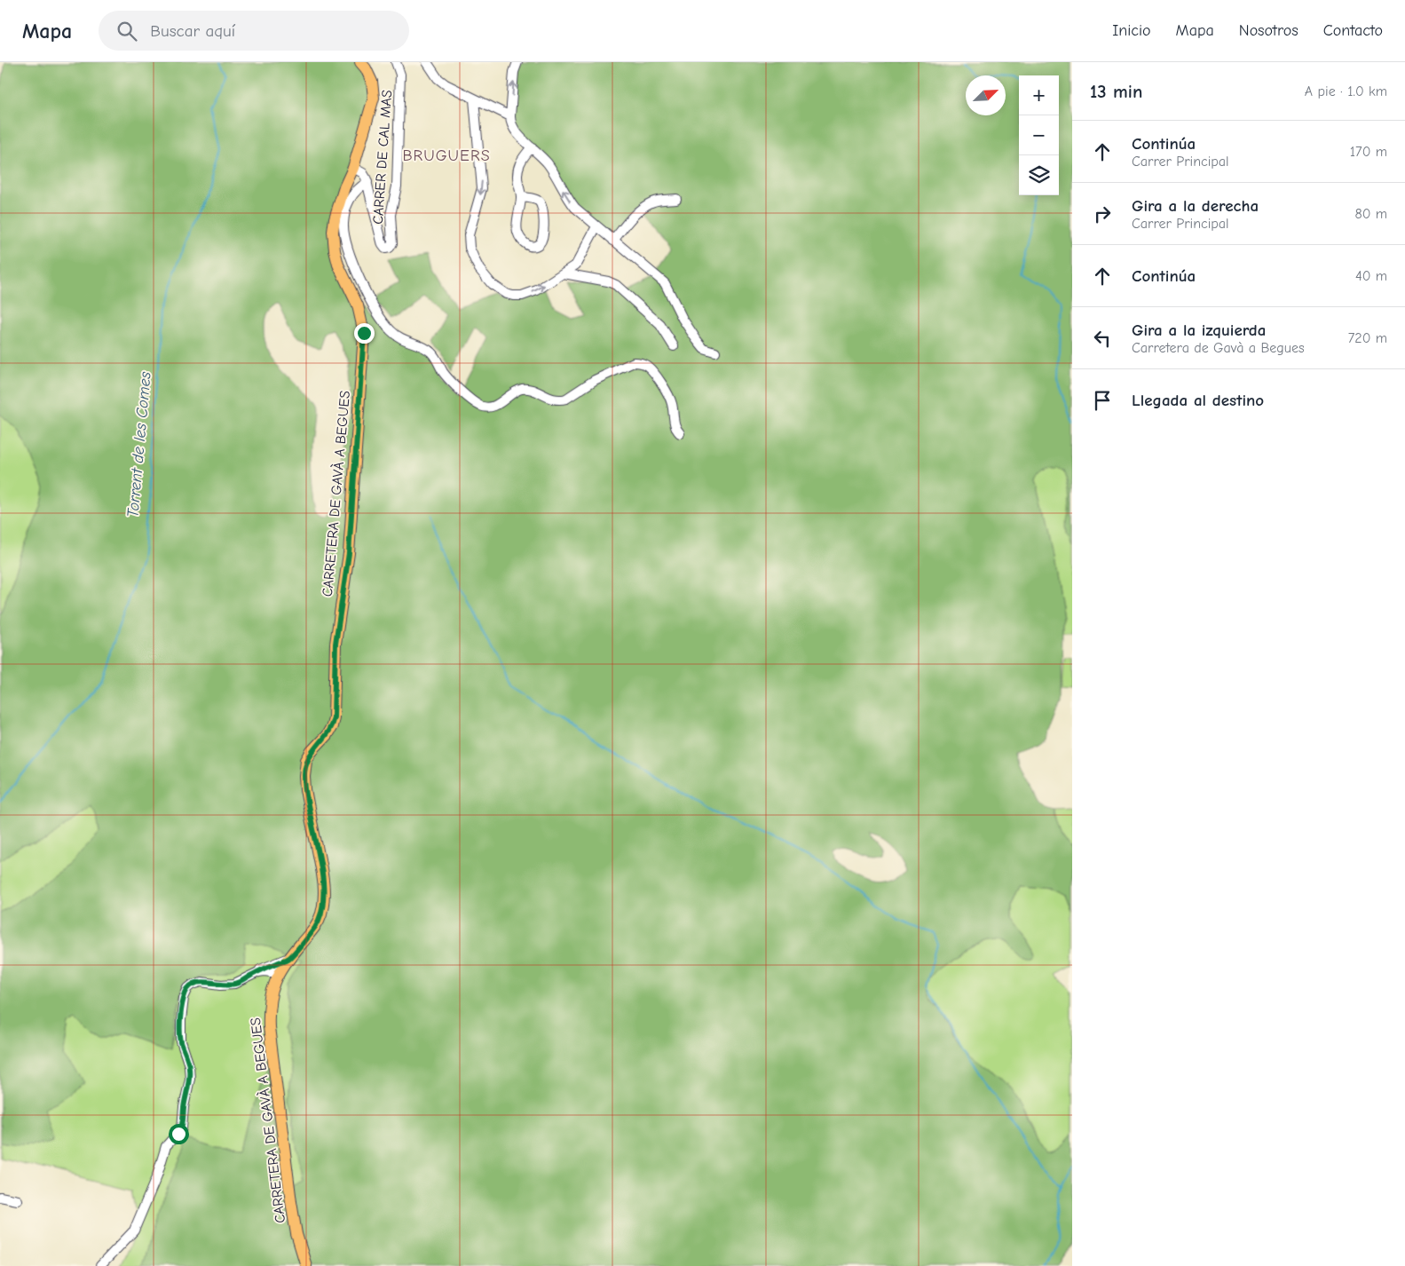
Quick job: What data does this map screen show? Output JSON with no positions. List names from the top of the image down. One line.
{"streets":{"main road":["CARRETERA DE GAVÀ A BEGUES"],"street":["CARRER DE CAL MAS"]},"districts":["BRUGUERS"],"water":["Torrent de les Comes"],"north":"top right","page":{"header":"Mapa","search":"Buscar aquí","nav":["Inicio","Mapa","Nosotros","Contacto"],"heading":["13 min","A pie · 1.0 km"],"map_buttons":["+","−"],"list":[["Continúa","Carrer Principal","170 m"],["Gira a la derecha","Carrer Principal","80 m"],["Continúa","40 m"],["Gira a la izquierda","Carretera de Gavà a Begues","720 m"],"Llegada al destino"]}}
